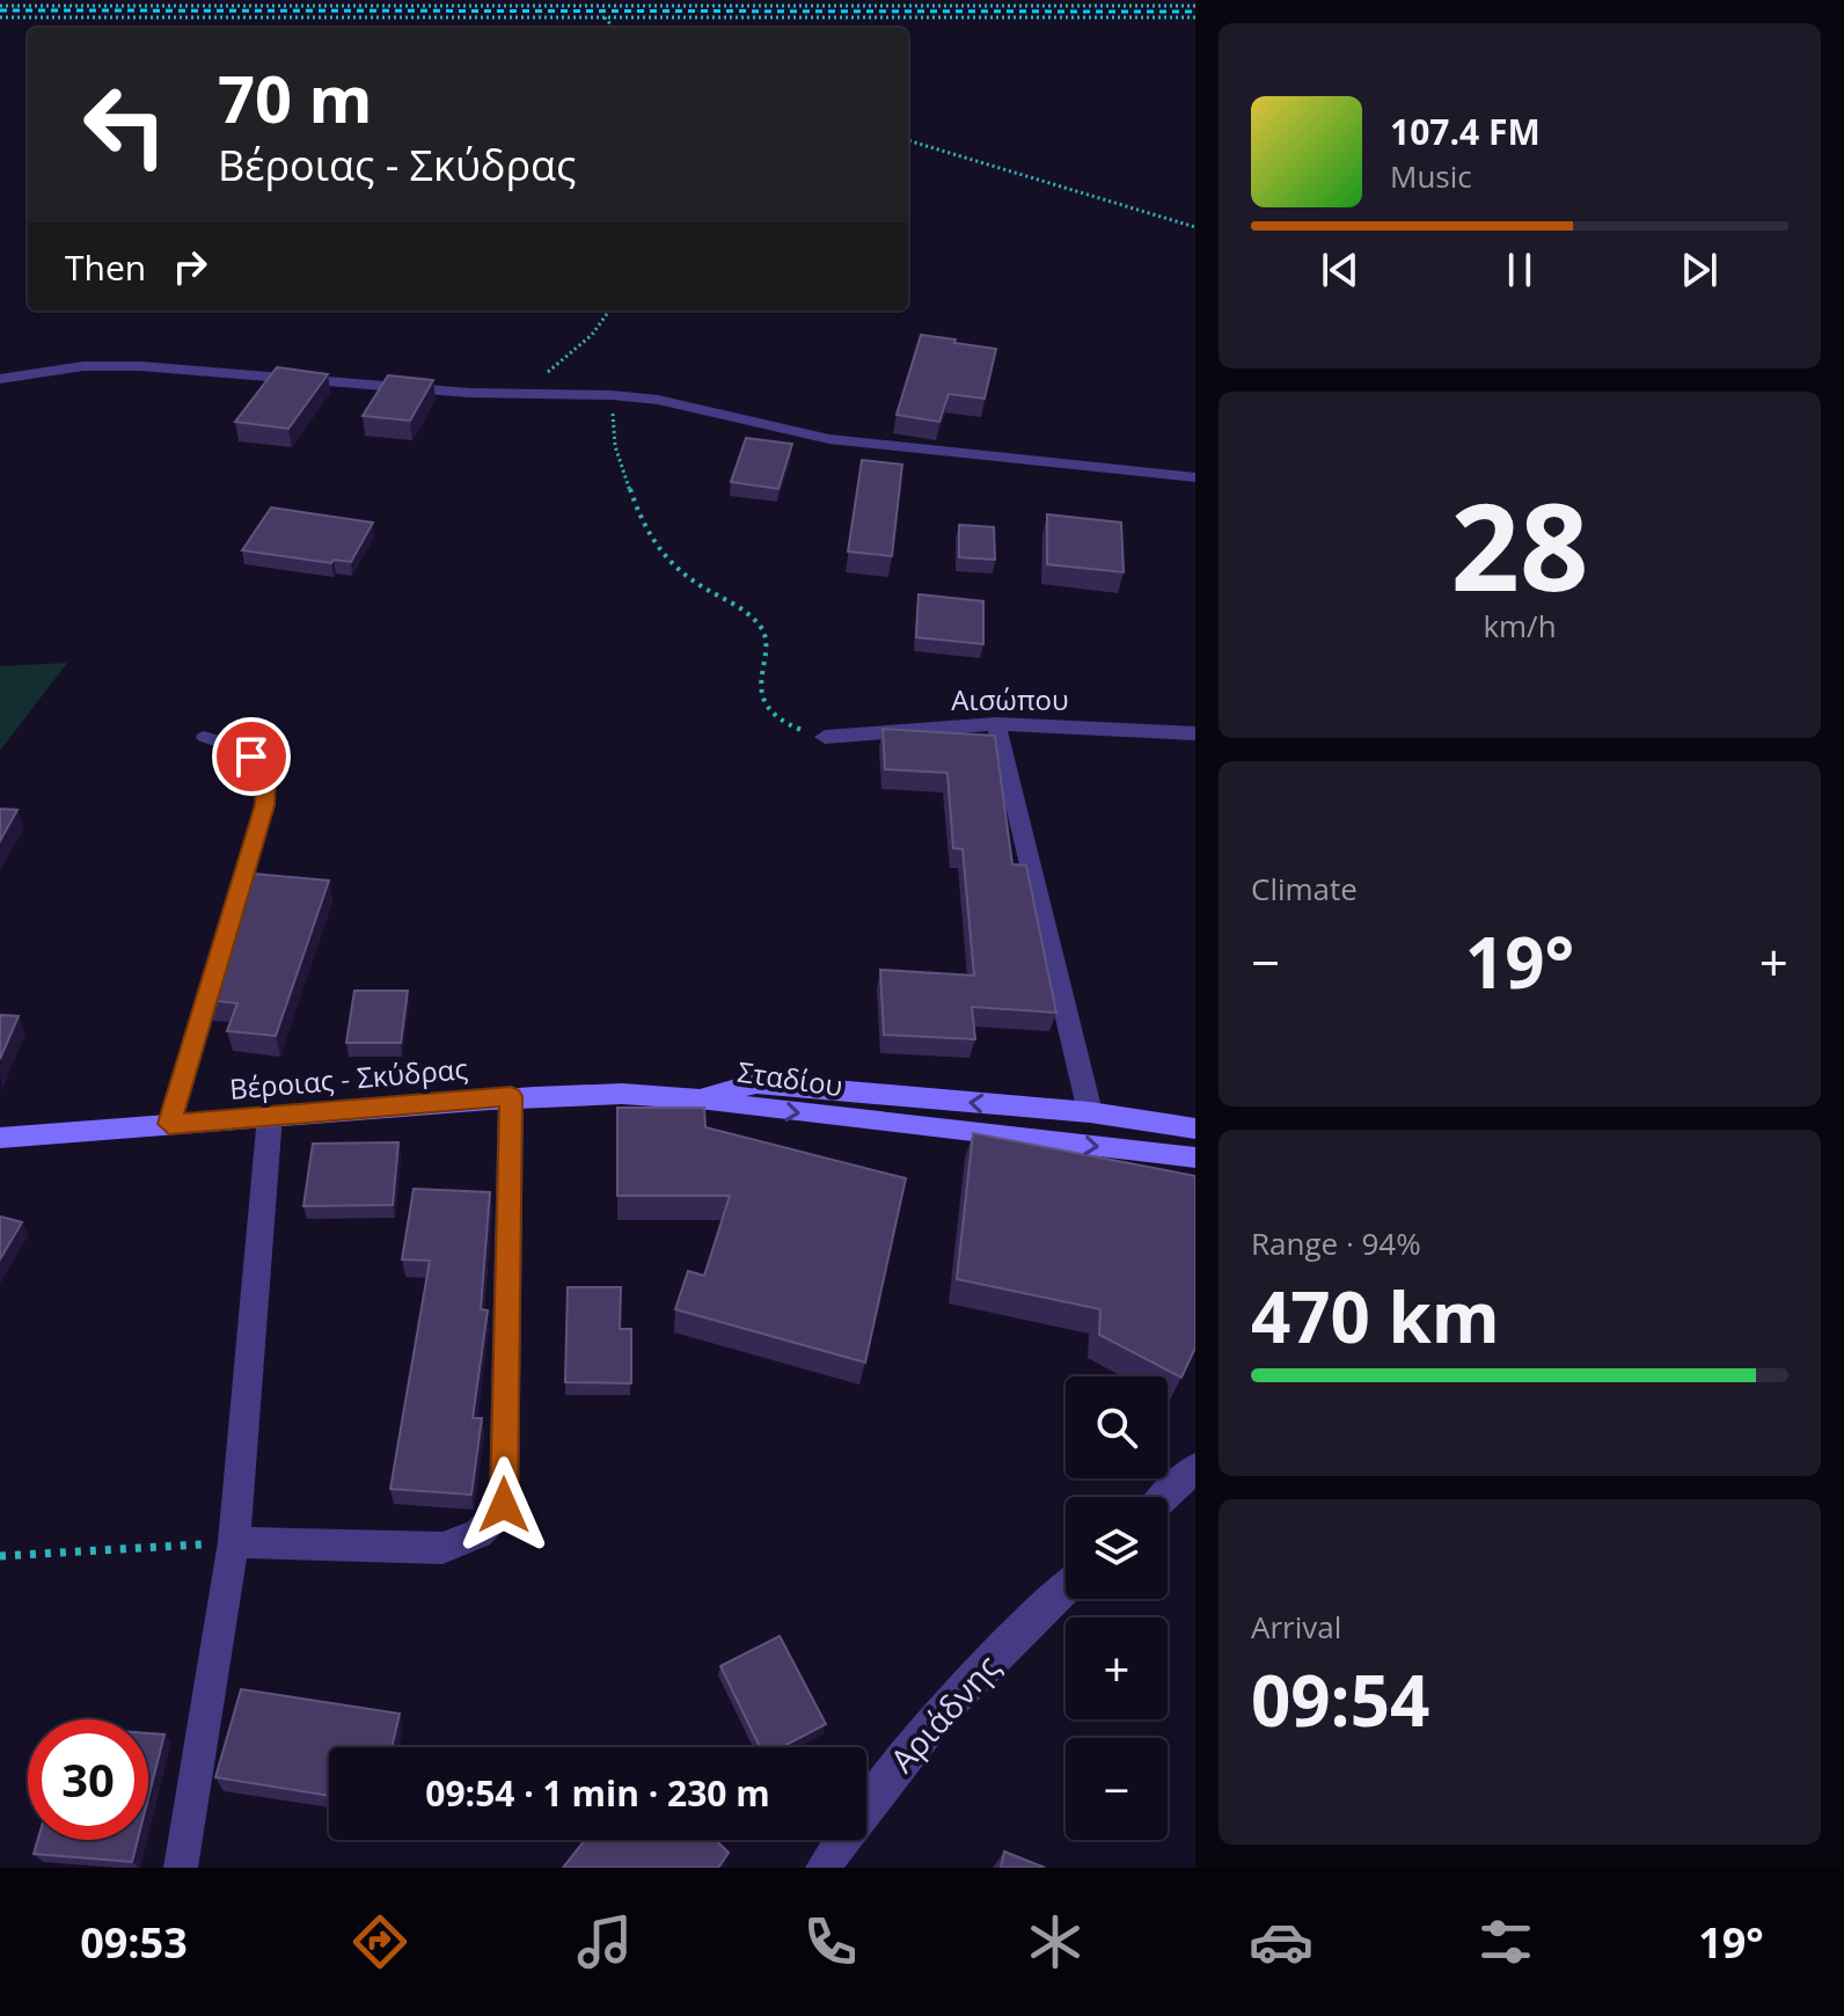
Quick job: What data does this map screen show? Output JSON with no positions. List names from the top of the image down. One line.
{"streets":{"main road":["Βέροιας - Σκύδρας","Σταδίου"],"street":["Αισώπου","Αριάδνης"]},"crossings":[["Βέροιας - Σκύδρας","Σταδίου"]],"page":{"turn":["70 m","Βέροιας - Σκύδρας"],"song":["107.4 FM","Music"],"then":"Then","tile":[["28","km/h"],"Climate",["Range · 94%","470 km"],["Arrival","09:54"]],"heat":["−","19°","+"],"map_buttons":["+","−"],"limit":"30","trip":"09:54 · 1 min · 230 m","tabs":["09:53","19°"]}}
